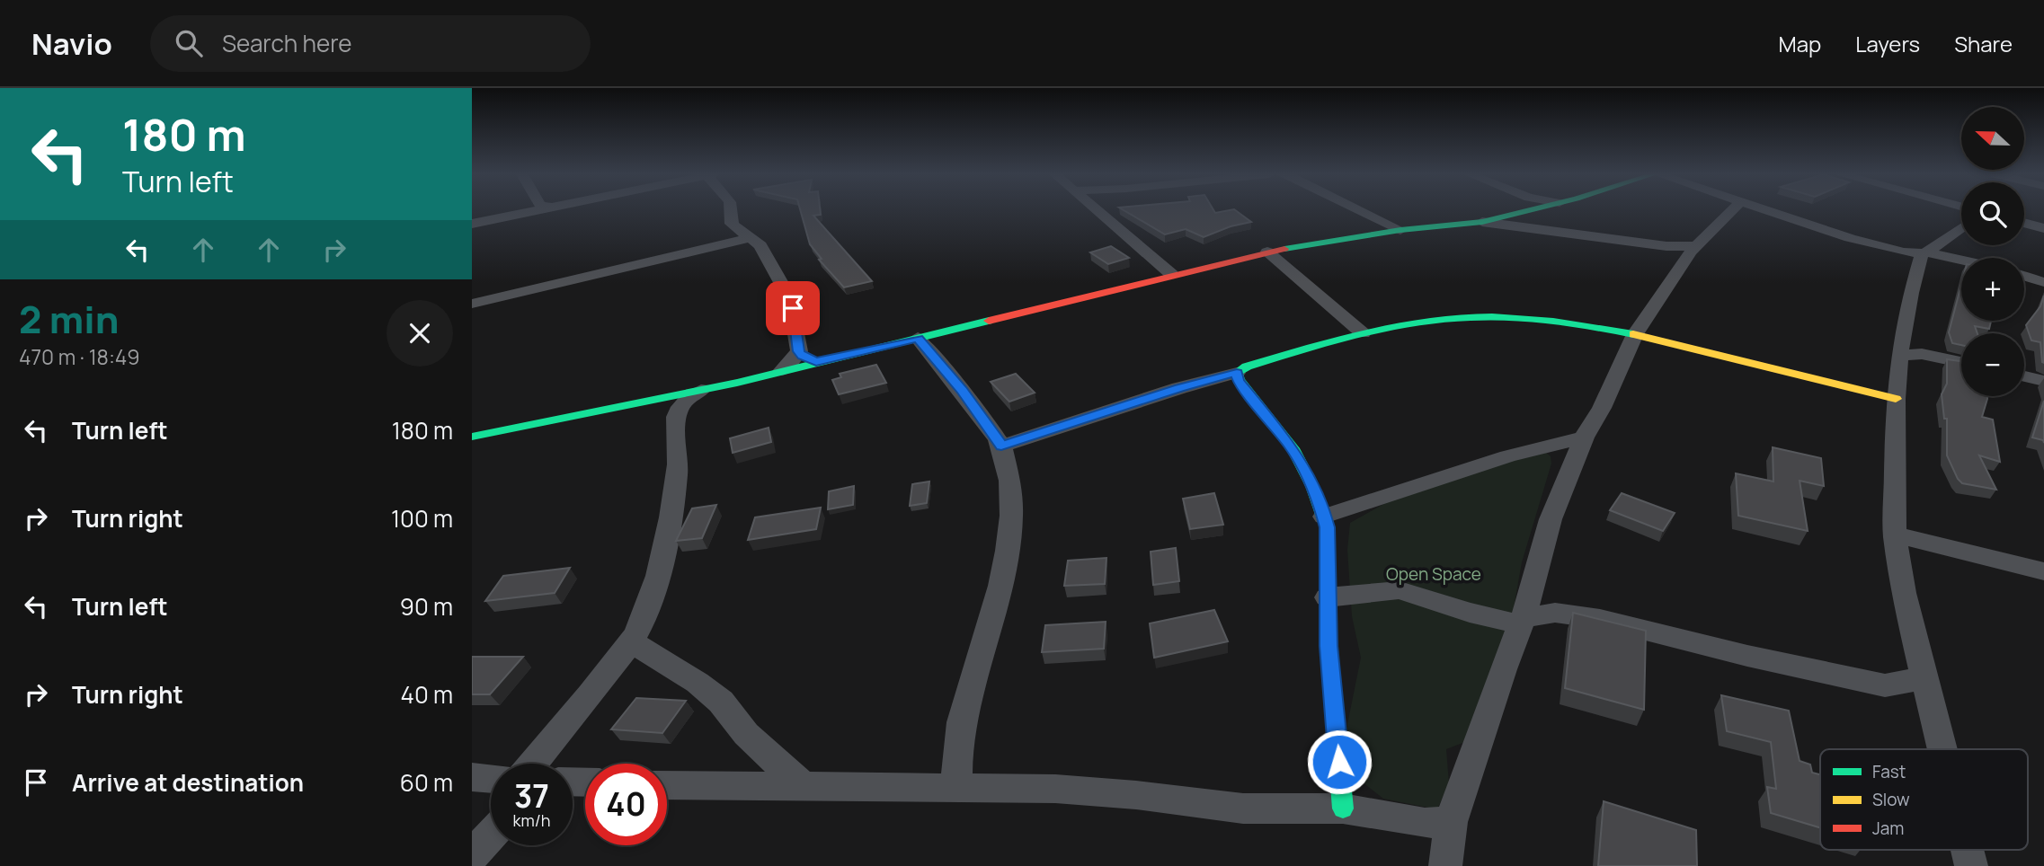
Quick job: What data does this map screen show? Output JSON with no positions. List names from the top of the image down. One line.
{"parks":["Open Space"],"legend":["Fast","Slow","Jam"],"north":"left","page":{"header":"Navio","search":"Search here","nav":["Map","Layers","Share"],"turn":["180 m","Turn left"],"map_buttons":["+","−"],"heading":["2 min","470 m · 18:49"],"list":[{"name":"Turn left","value":"180 m"},{"name":"Turn right","value":"100 m"},{"name":"Turn left","value":"90 m"},{"name":"Turn right","value":"40 m"},{"name":"Arrive at destination","value":"60 m"}],"speed":"37 km/h","limit":"40"}}
